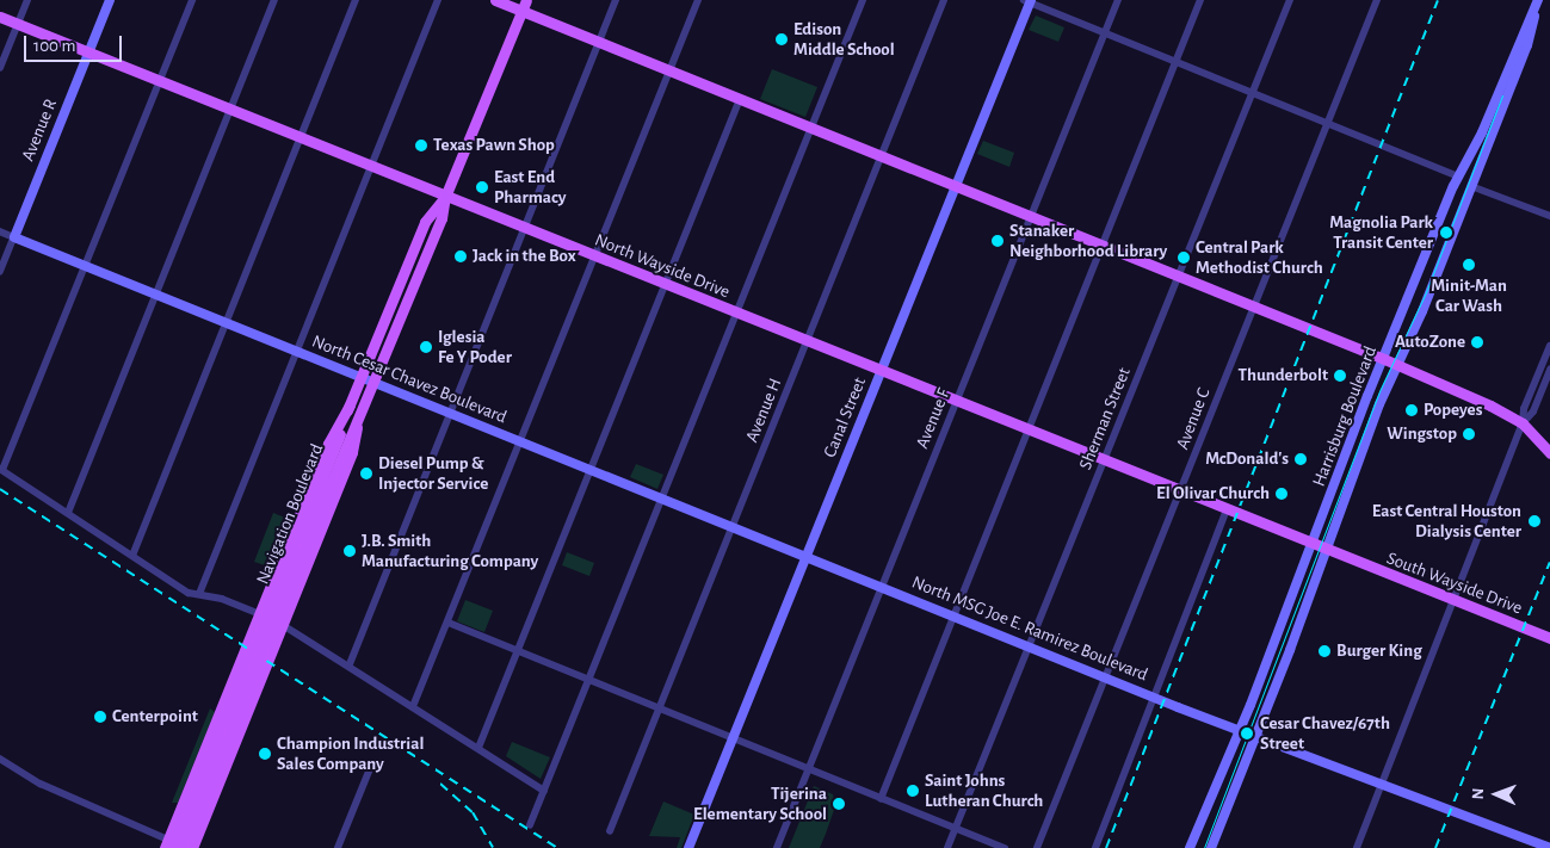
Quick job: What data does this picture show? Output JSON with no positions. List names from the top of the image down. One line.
{"streets":{"main road":["North Wayside Drive","Navigation Boulevard","South Wayside Drive"],"street":["Avenue R","North Cesar Chavez Boulevard","Avenue H","Harrisburg Boulevard","Canal Street","Avenue F","Sherman Street","Avenue C","North MSG Joe E. Ramirez Boulevard"]},"crossings":[["Avenue R","North Wayside Drive"],["Avenue R","North Cesar Chavez Boulevard"],["North Wayside Drive","Avenue H"],["North Wayside Drive","Harrisburg Boulevard"],["North Wayside Drive","Canal Street"],["North Wayside Drive","Avenue F"],["North Wayside Drive","Sherman Street"],["North Wayside Drive","Avenue C"],["North Wayside Drive","Navigation Boulevard"],["North Wayside Drive","South Wayside Drive"],["North Cesar Chavez Boulevard","Avenue H"],["North Cesar Chavez Boulevard","Canal Street"],["North Cesar Chavez Boulevard","Navigation Boulevard"],["North Cesar Chavez Boulevard","North MSG Joe E. Ramirez Boulevard"],["Harrisburg Boulevard","South Wayside Drive"],["Harrisburg Boulevard","North MSG Joe E. Ramirez Boulevard"],["Canal Street","North MSG Joe E. Ramirez Boulevard"],["Avenue F","North MSG Joe E. Ramirez Boulevard"],["Sherman Street","North MSG Joe E. Ramirez Boulevard"],["Avenue C","North MSG Joe E. Ramirez Boulevard"]],"places":["Edison Middle School","Texas Pawn Shop","East End Pharmacy","Magnolia Park Transit Center","Stanaker Neighborhood Library","Jack in the Box","Central Park Methodist Church","Minit-Man Car Wash","AutoZone","Iglesia Fe Y Poder","Thunderbolt","Popeyes","Wingstop","McDonald's","Diesel Pump & Injector Service","El Olivar Church","East Central Houston Dialysis Center","J.B. Smith Manufacturing Company","Burger King","Centerpoint","Cesar Chavez/67th Street","Champion Industrial Sales Company","Saint Johns Lutheran Church","Tijerina Elementary School"],"scale_bar":"100 m","north":"left"}
